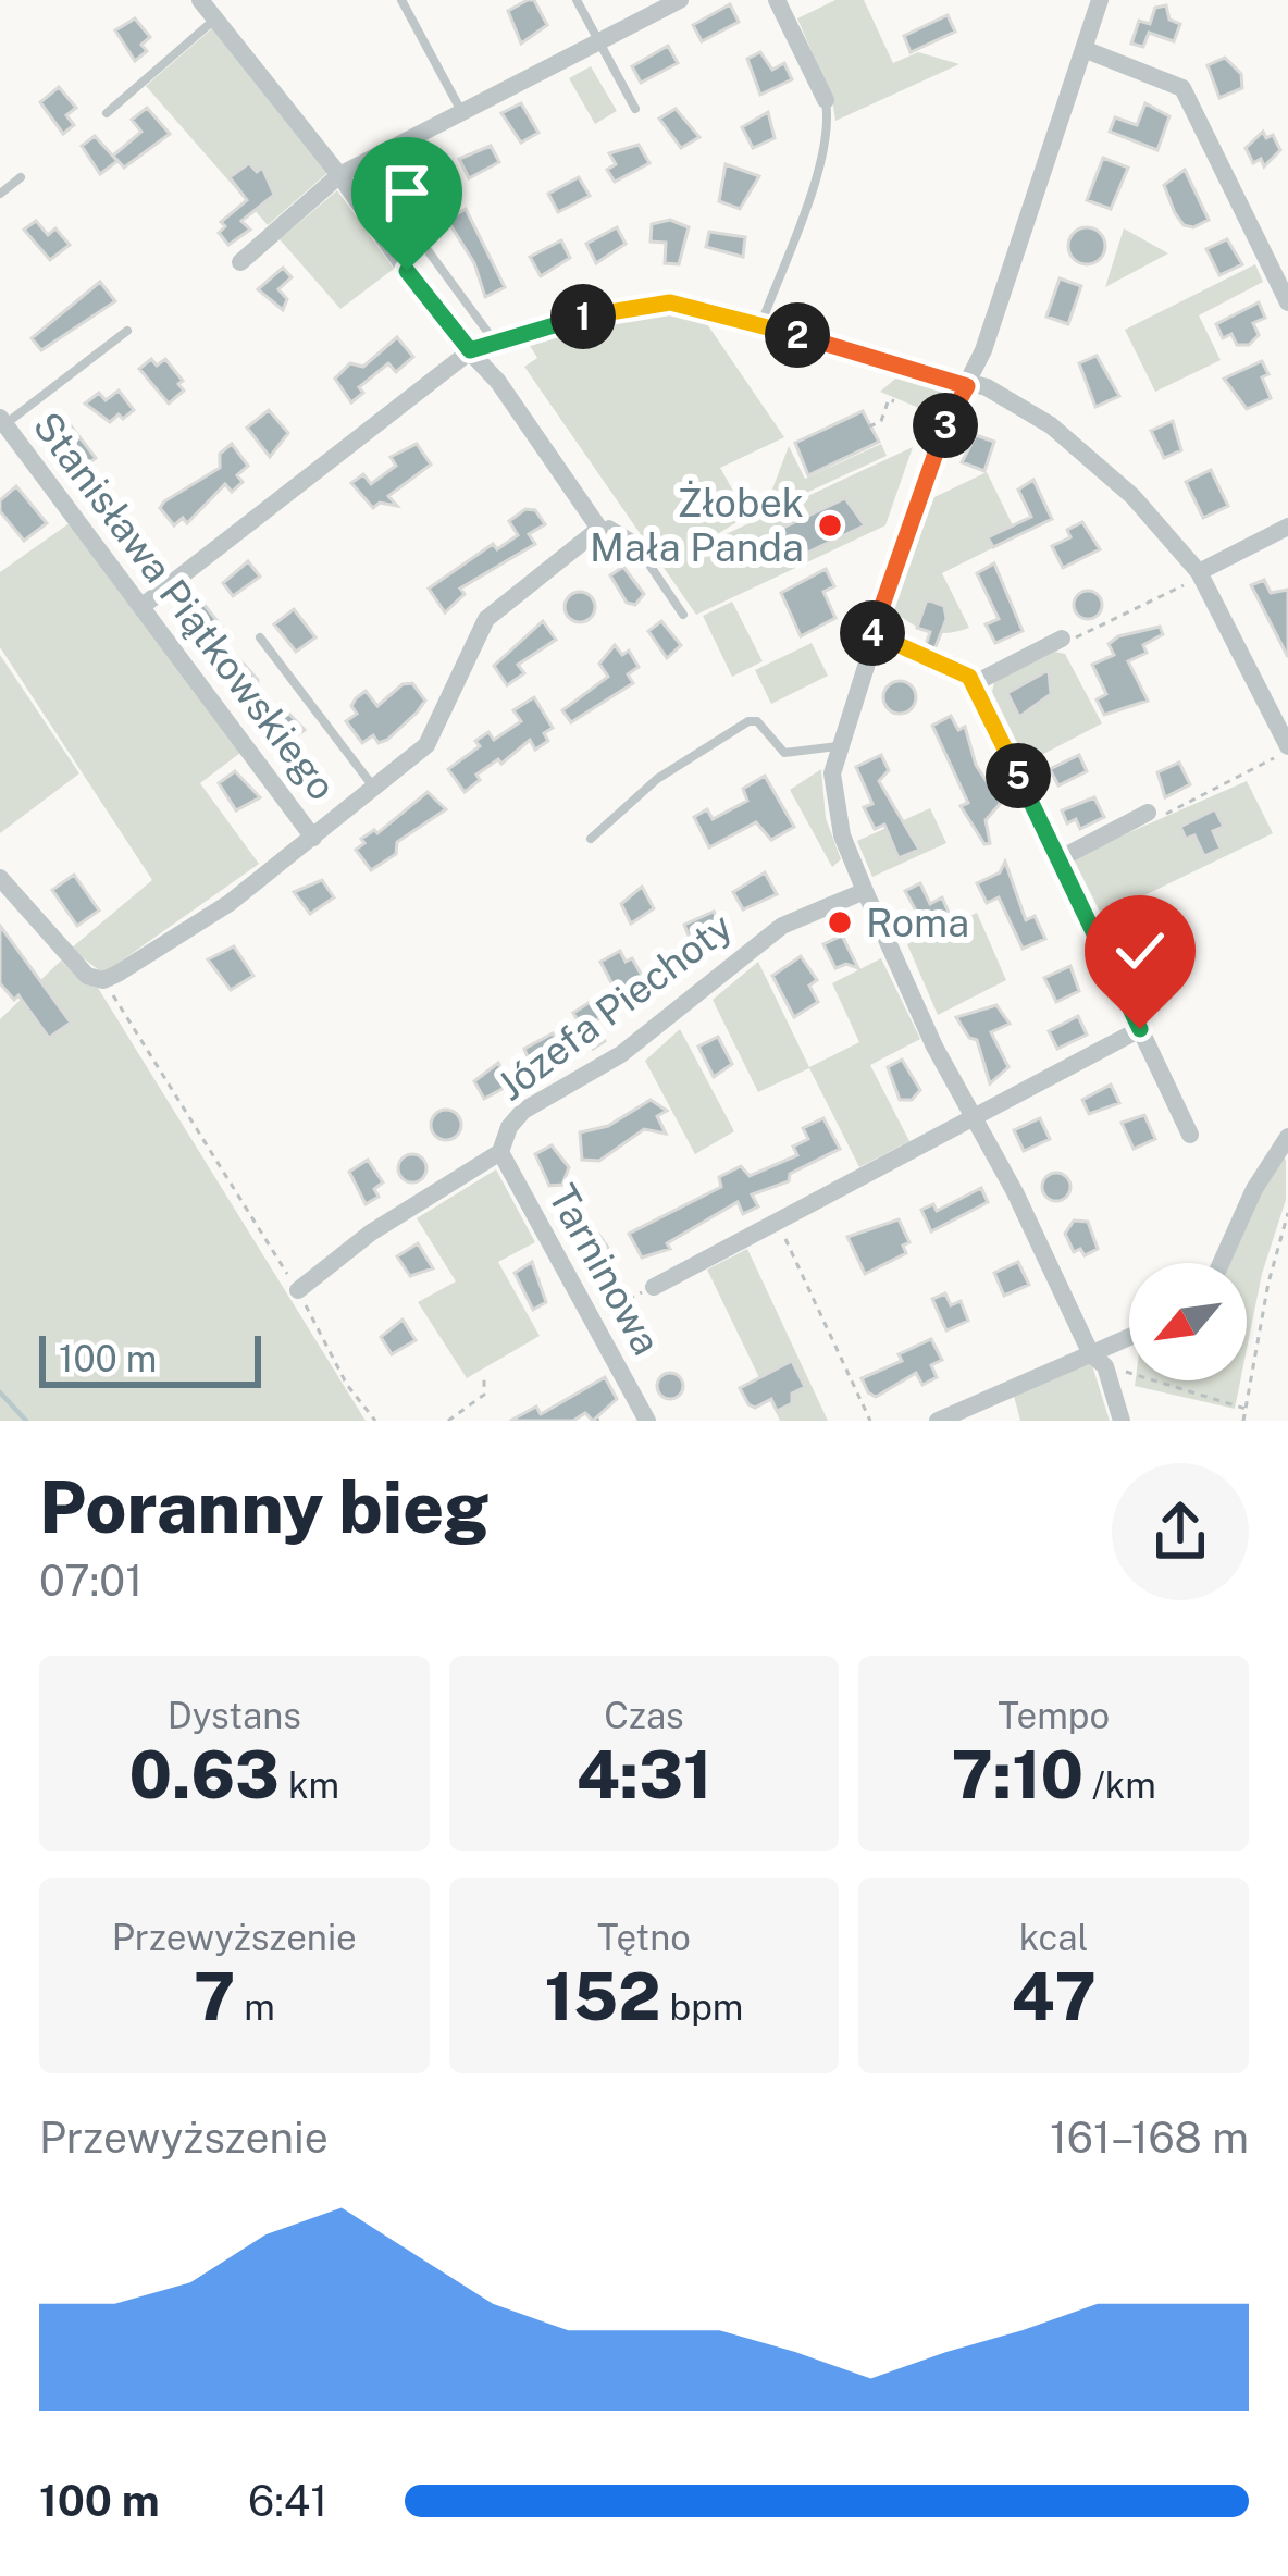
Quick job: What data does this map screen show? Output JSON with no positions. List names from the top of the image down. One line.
{"streets":{"street":["Stanisława Piątkowskiego","Józefa Piechoty","Tarninowa"]},"crossings":[["Józefa Piechoty","Tarninowa"]],"places":["Żłobek Mała Panda","Roma"],"scale_bar":"100 m","north":"bottom left","page":{"pins":["1","2","3","4","5"],"scale":"100 m","heading":["Poranny bieg","07:01"],"stats":[["Dystans","0.63 km"],["Czas","4:31"],["Tempo","7:10 /km"],["Przewyższenie","7 m"],["Tętno","152 bpm"],["kcal","47"]],"chart":["Przewyższenie","161–168 m"],"list":[{"name":"100 m","note":"6:41"}]}}
